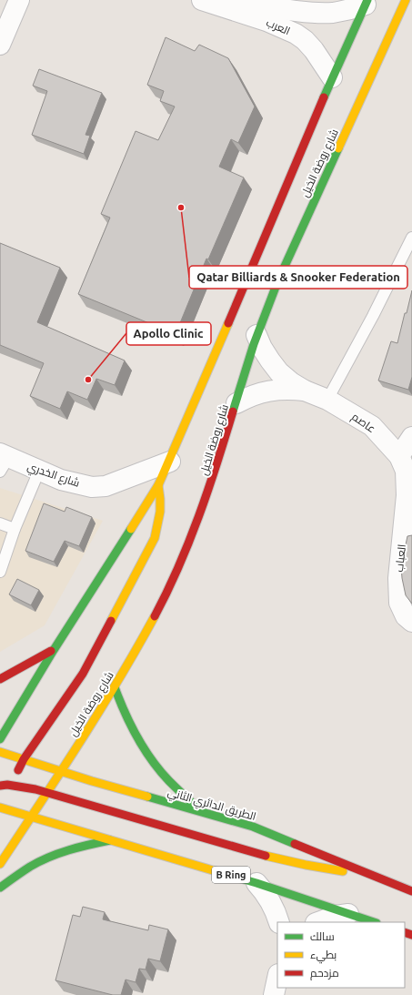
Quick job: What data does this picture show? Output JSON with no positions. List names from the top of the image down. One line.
{"streets":{"main road":["شارع روضة الخيل","الطريق الدائري الثاني","B Ring"],"street":["العرب","عاصم","شارع الخدري","العباب"]},"crossings":[["العرب","شارع روضة الخيل"],["شارع روضة الخيل","عاصم"],["شارع روضة الخيل","شارع الخدري"],["شارع روضة الخيل","الطريق الدائري الثاني"],["شارع روضة الخيل","B Ring"],["عاصم","العباب"]],"places":["Qatar Billiards & Snooker Federation","Apollo Clinic"],"legend":["سالك","بطيء","مزدحم"]}
